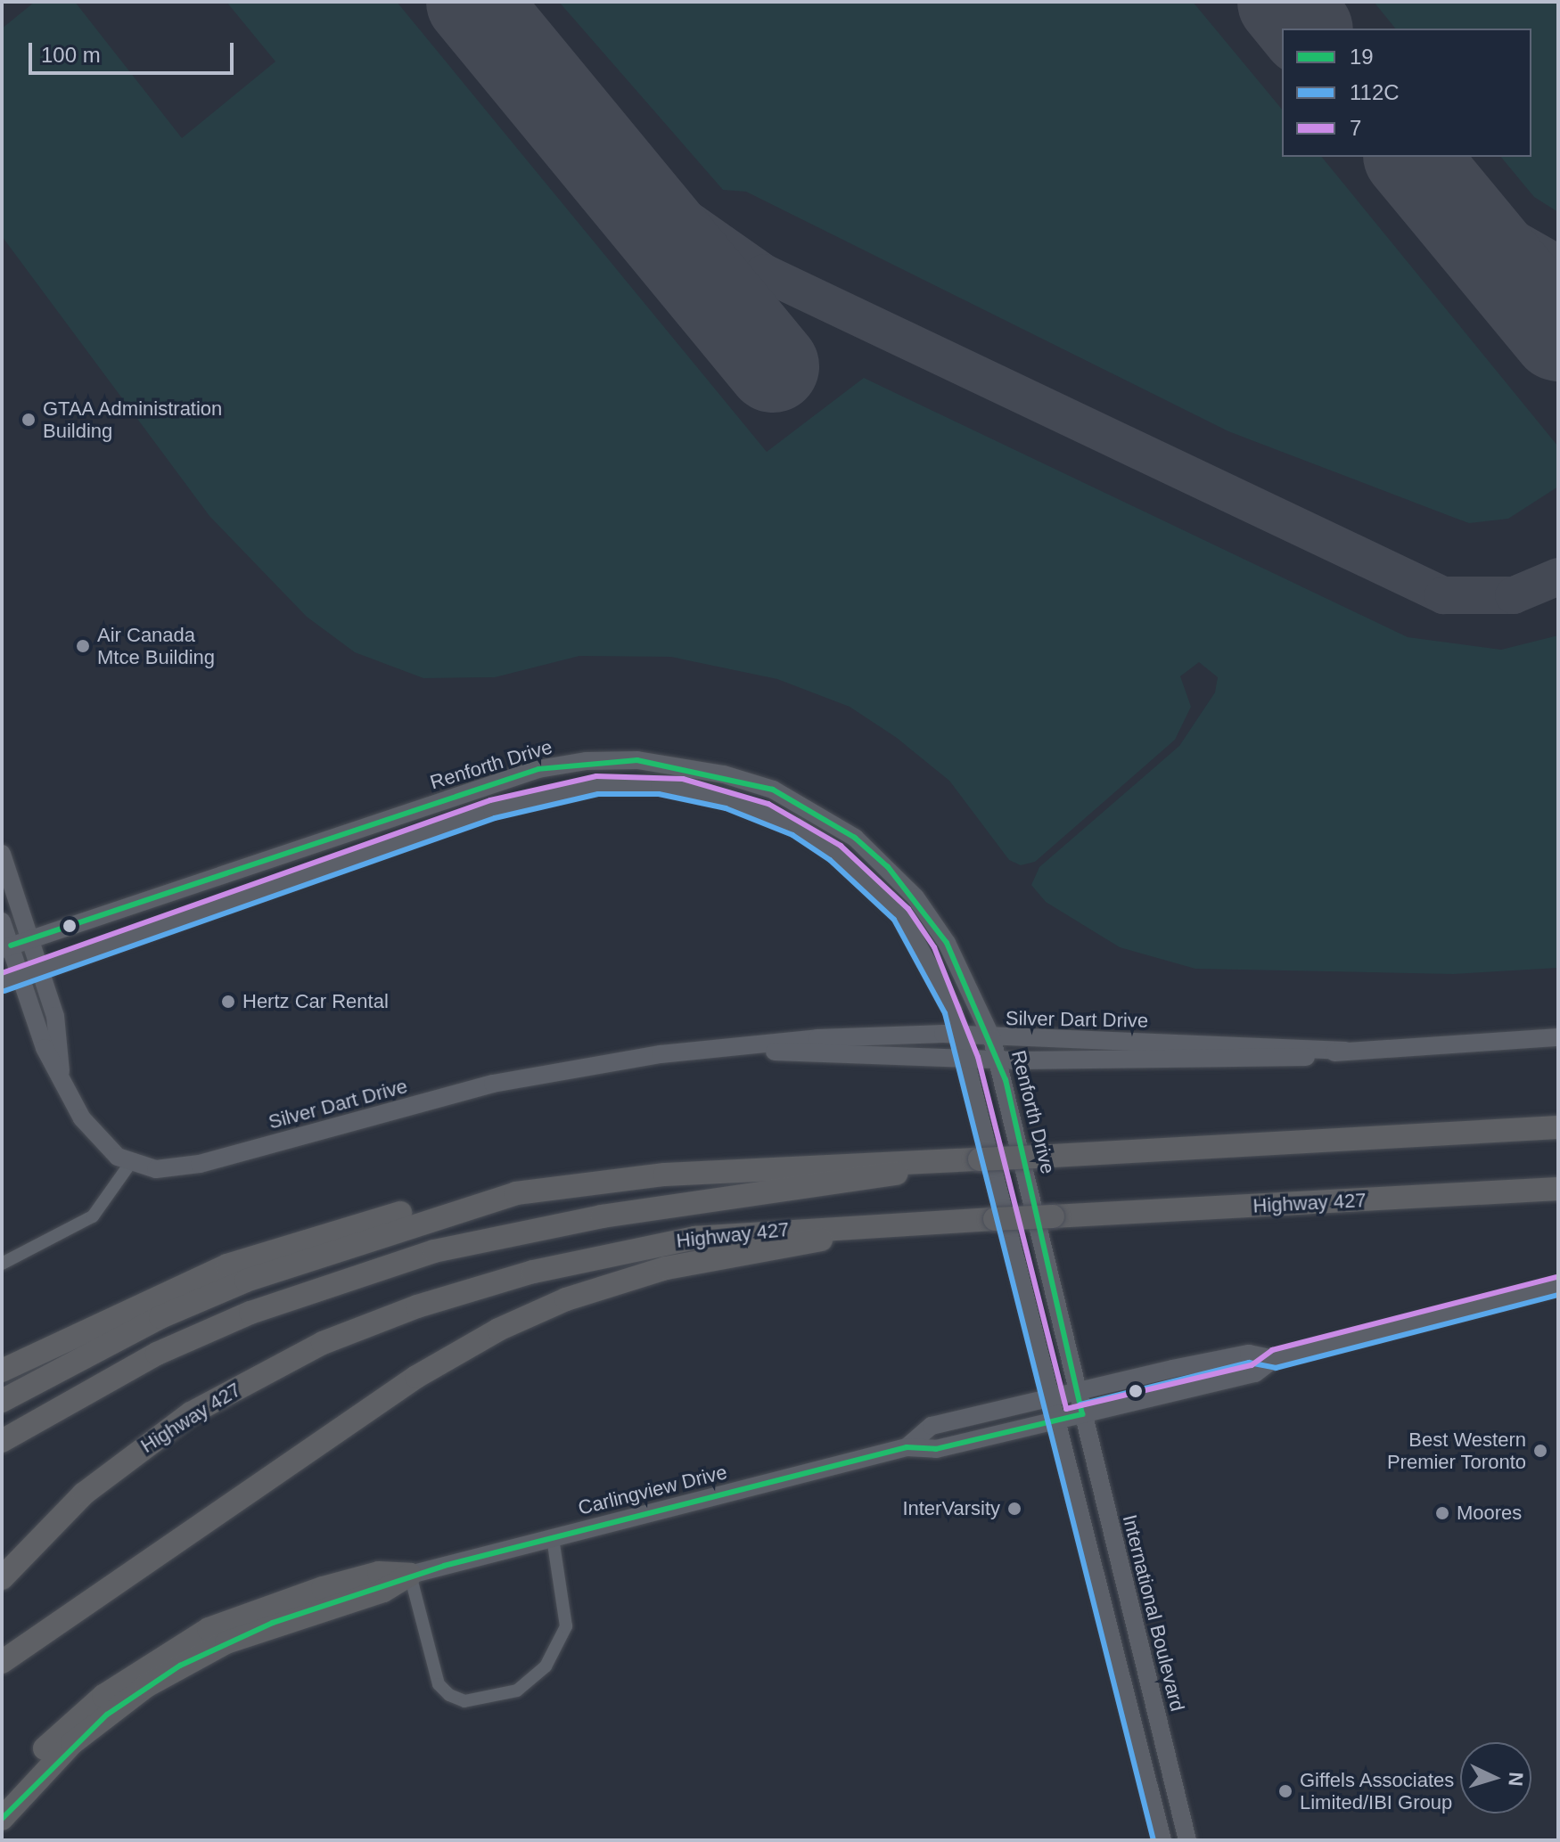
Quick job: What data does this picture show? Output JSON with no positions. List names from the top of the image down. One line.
{"streets":{"highway":["Highway 427"],"main road":["Renforth Drive","Silver Dart Drive","Carlingview Drive","International Boulevard"]},"crossings":[["Renforth Drive","Silver Dart Drive"],["Renforth Drive","Carlingview Drive"],["Renforth Drive","International Boulevard"],["Carlingview Drive","International Boulevard"]],"places":["GTAA Administration Building","Air Canada Mtce Building","Hertz Car Rental","Best Western Premier Toronto","InterVarsity","Moores","Giffels Associates Limited/IBI Group"],"lines":["transit line 19","transit line 7","transit line 112C"],"legend":["19","112C","7"],"scale_bar":"100 m","north":"right"}
